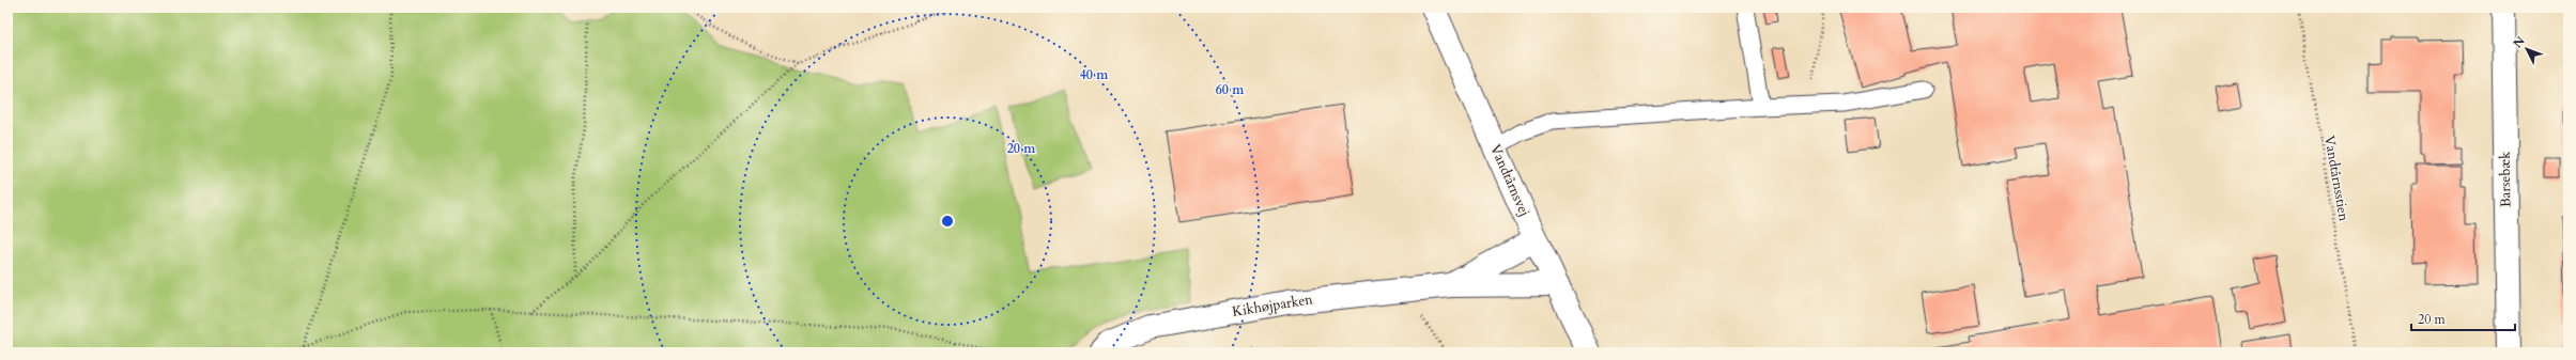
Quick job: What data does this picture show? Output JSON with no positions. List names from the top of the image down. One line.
{"streets":{"street":["Barsebæk","Vandtårnsvej","Kikhøjparken"],"path":["Vandtårnsstien"]},"crossings":[["Vandtårnsvej","Kikhøjparken"]],"scale_bar":"20 m","north":"top left","rings":["40 m","60 m","20 m"]}
